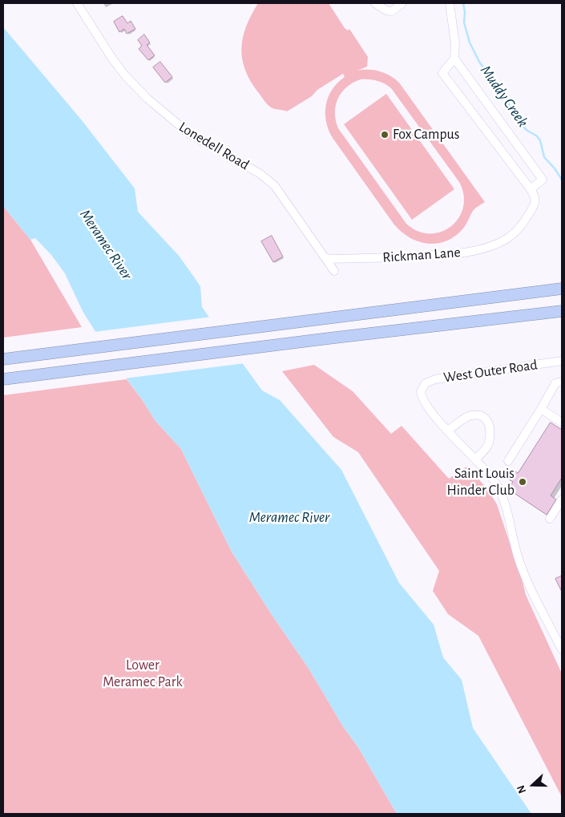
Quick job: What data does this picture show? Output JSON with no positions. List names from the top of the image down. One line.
{"streets":{"street":["Lonedell Road","Rickman Lane","West Outer Road"]},"crossings":[["Lonedell Road","Rickman Lane"]],"water":["Muddy Creek","Meramec River"],"parks":["Lower Meramec Park"],"places":["Fox Campus","Saint Louis Hinder Club"],"north":"left"}
